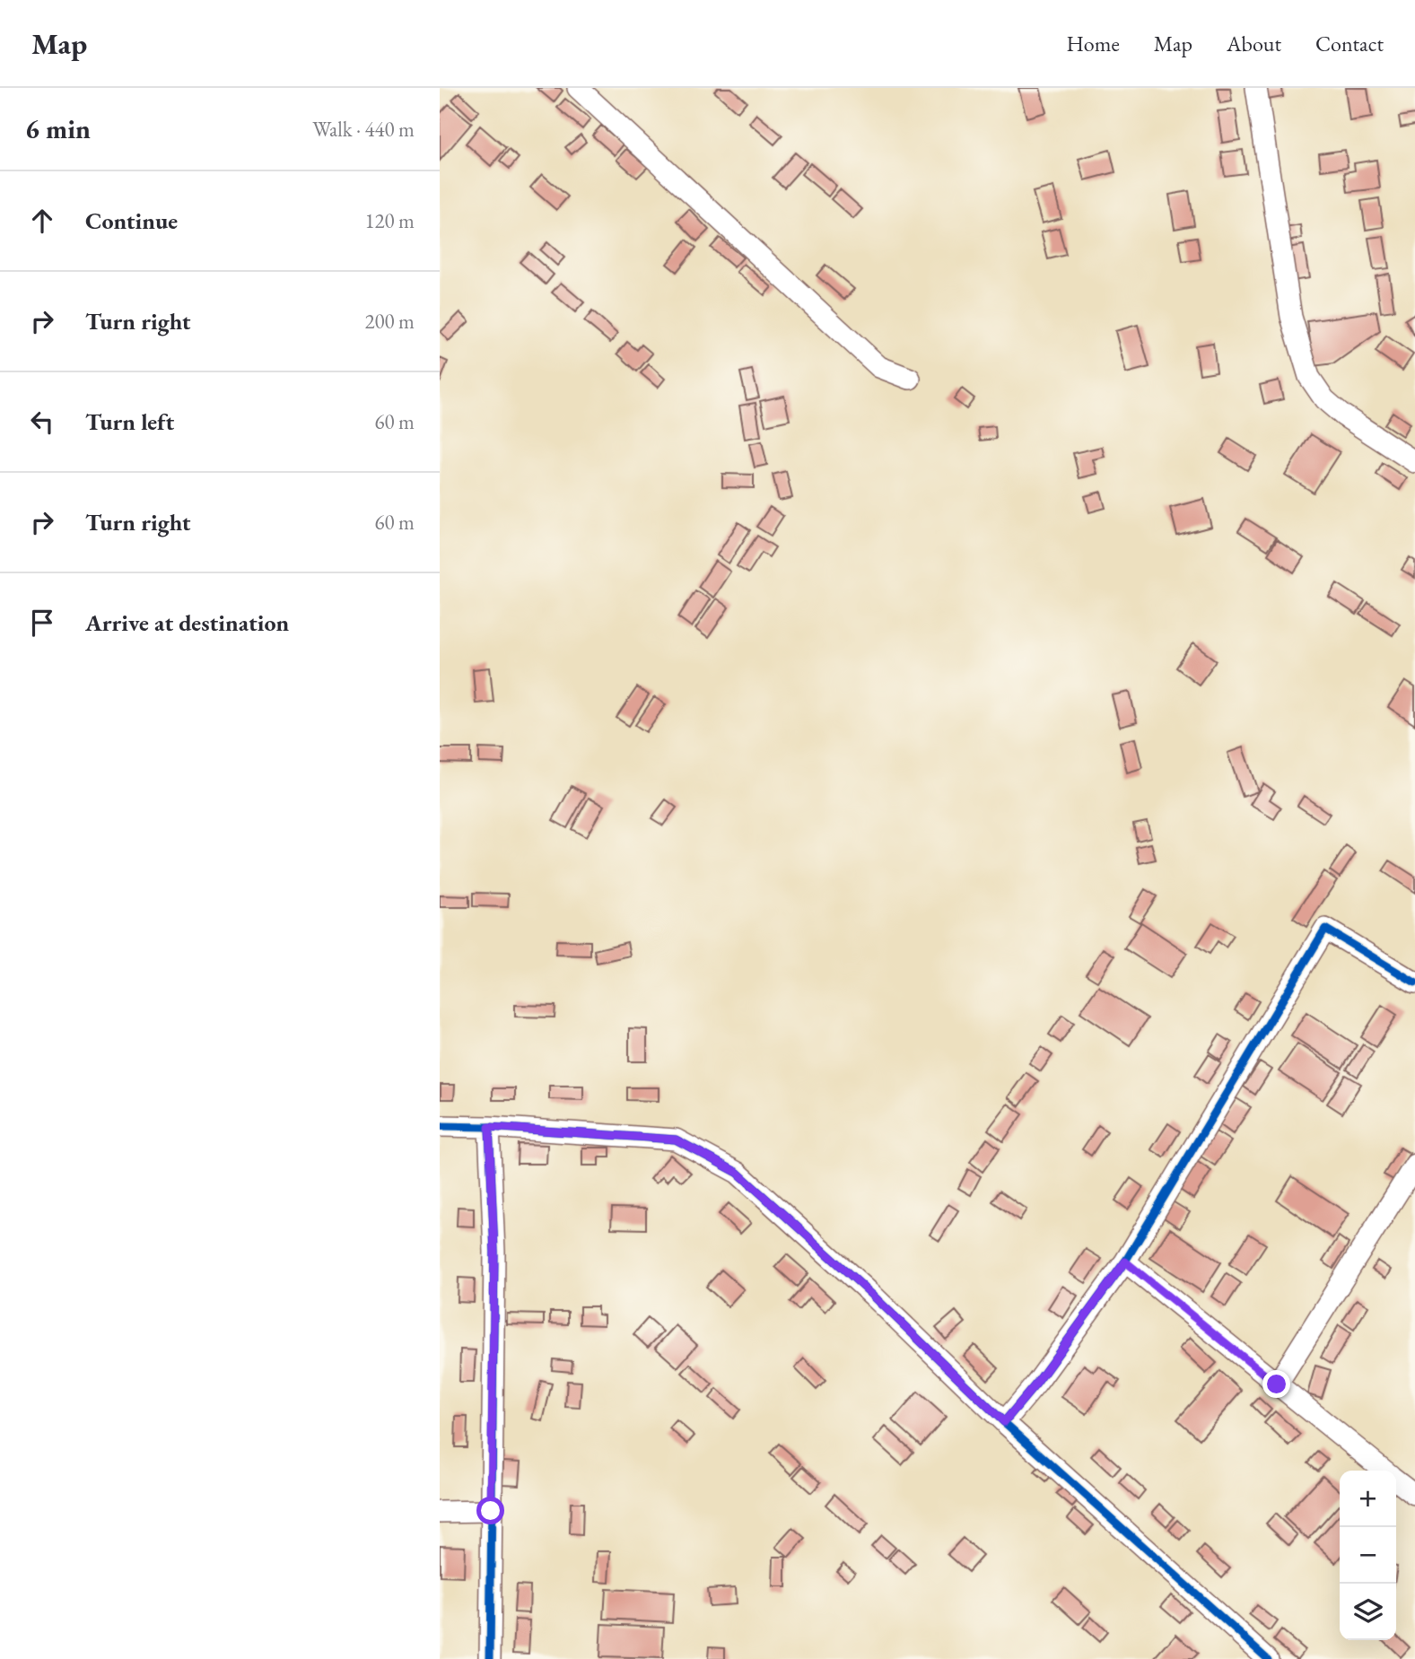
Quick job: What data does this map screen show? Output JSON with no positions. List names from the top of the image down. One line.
{"page":{"header":"Map","nav":["Home","Map","About","Contact"],"heading":["6 min","Walk · 440 m"],"list":[["Continue","120 m"],["Turn right","200 m"],["Turn left","60 m"],["Turn right","60 m"],"Arrive at destination"],"map_buttons":["+","−"]}}
